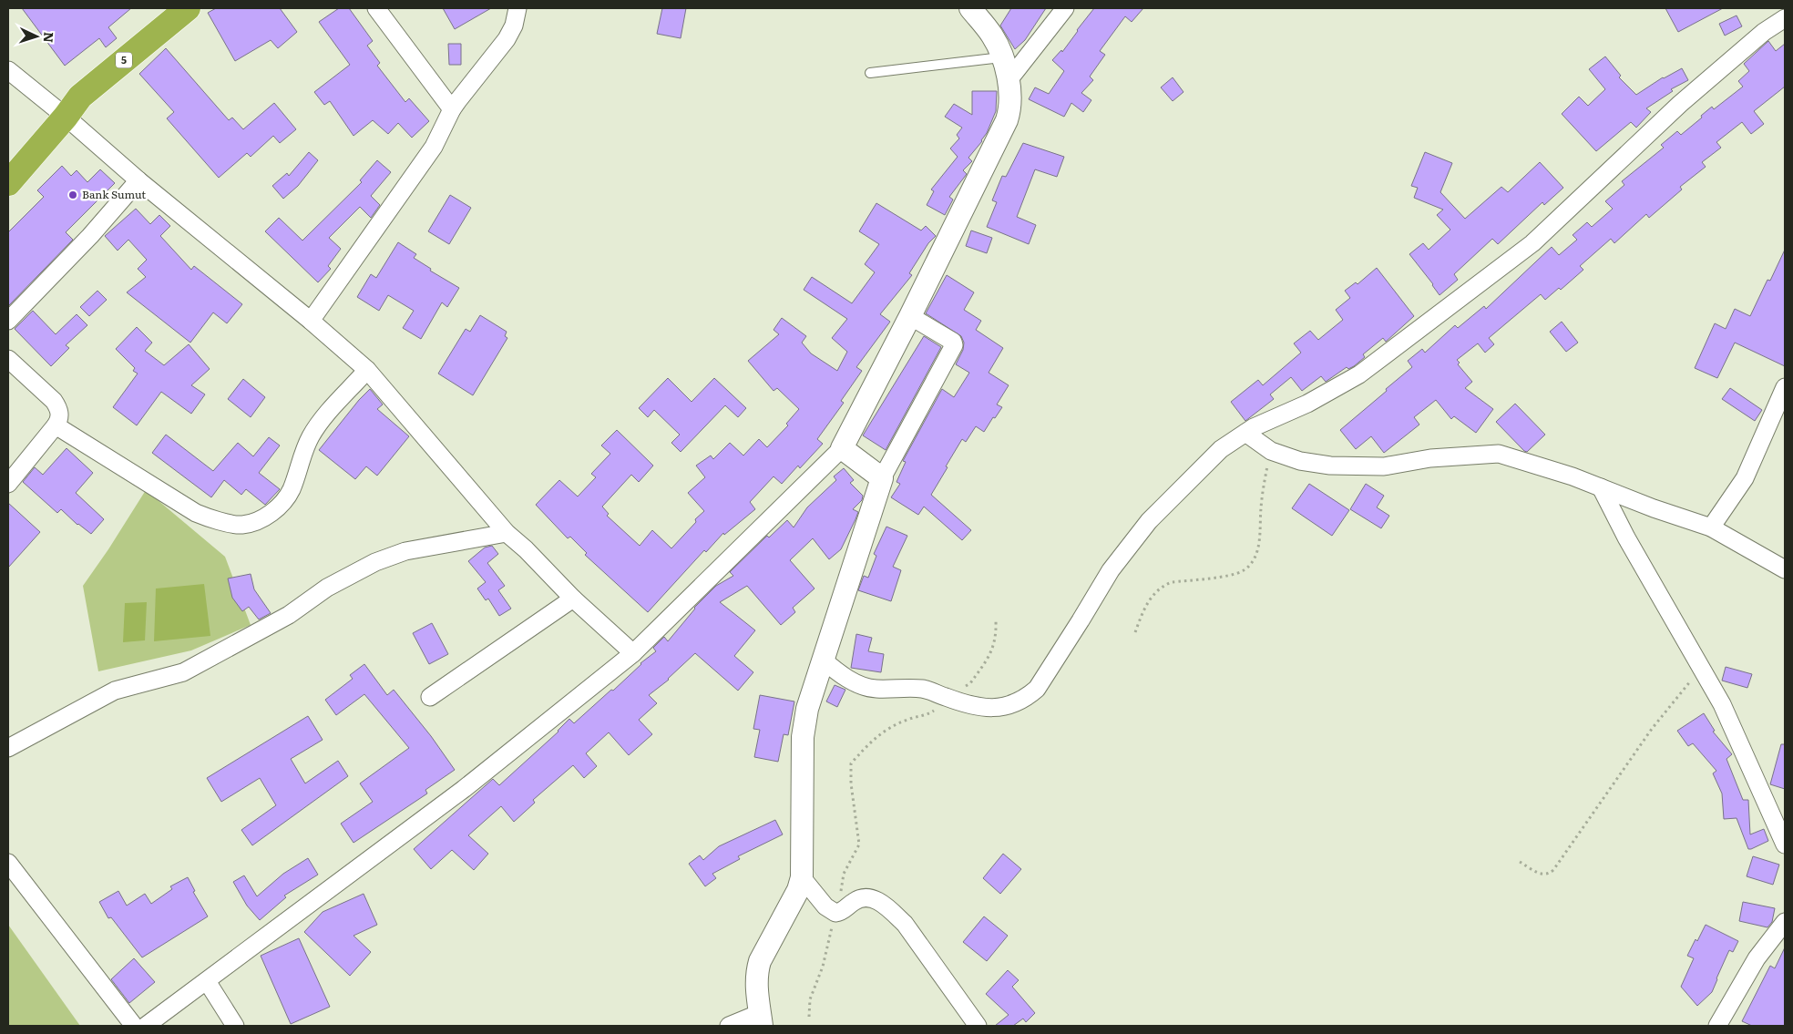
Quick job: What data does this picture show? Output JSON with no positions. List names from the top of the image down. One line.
{"streets":{"highway":["5"]},"places":["Bank Sumut"],"north":"right"}
